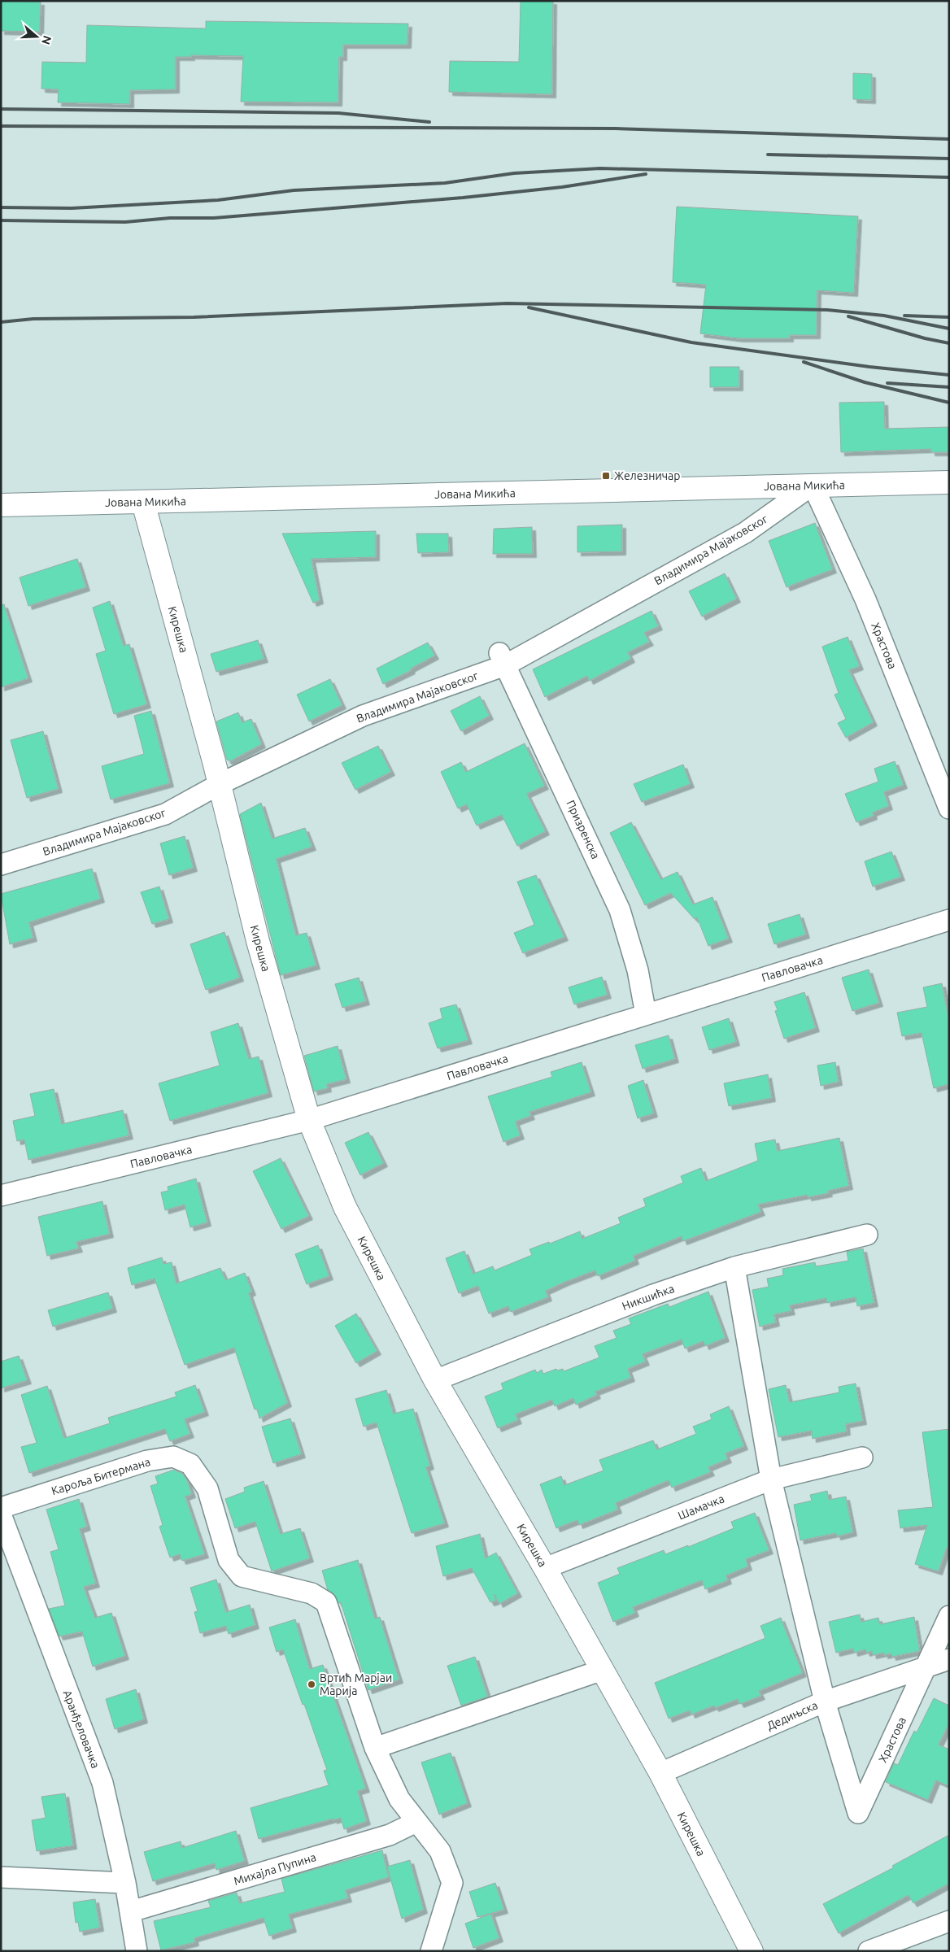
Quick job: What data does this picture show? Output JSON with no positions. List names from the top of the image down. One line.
{"streets":{"street":["Јована Микића","Владимира Мајаковског","Кирешка","Храстова","Призренска","Павловачка","Никшићка","Кароља Битермана","Шамачка","Дедињска","Аранђеловачка","Михајла Пупина"]},"crossings":[["Јована Микића","Владимира Мајаковског"],["Јована Микића","Кирешка"],["Јована Микића","Храстова"],["Владимира Мајаковског","Кирешка"],["Владимира Мајаковског","Храстова"],["Владимира Мајаковског","Призренска"],["Кирешка","Павловачка"],["Кирешка","Никшићка"],["Кирешка","Шамачка"],["Кирешка","Дедињска"],["Храстова","Дедињска"],["Призренска","Павловачка"],["Кароља Битермана","Михајла Пупина"],["Аранђеловачка","Михајла Пупина"]],"places":{"transit":["Железничар"],"other":["Вртић Марјаи Марија"]},"north":"right"}
